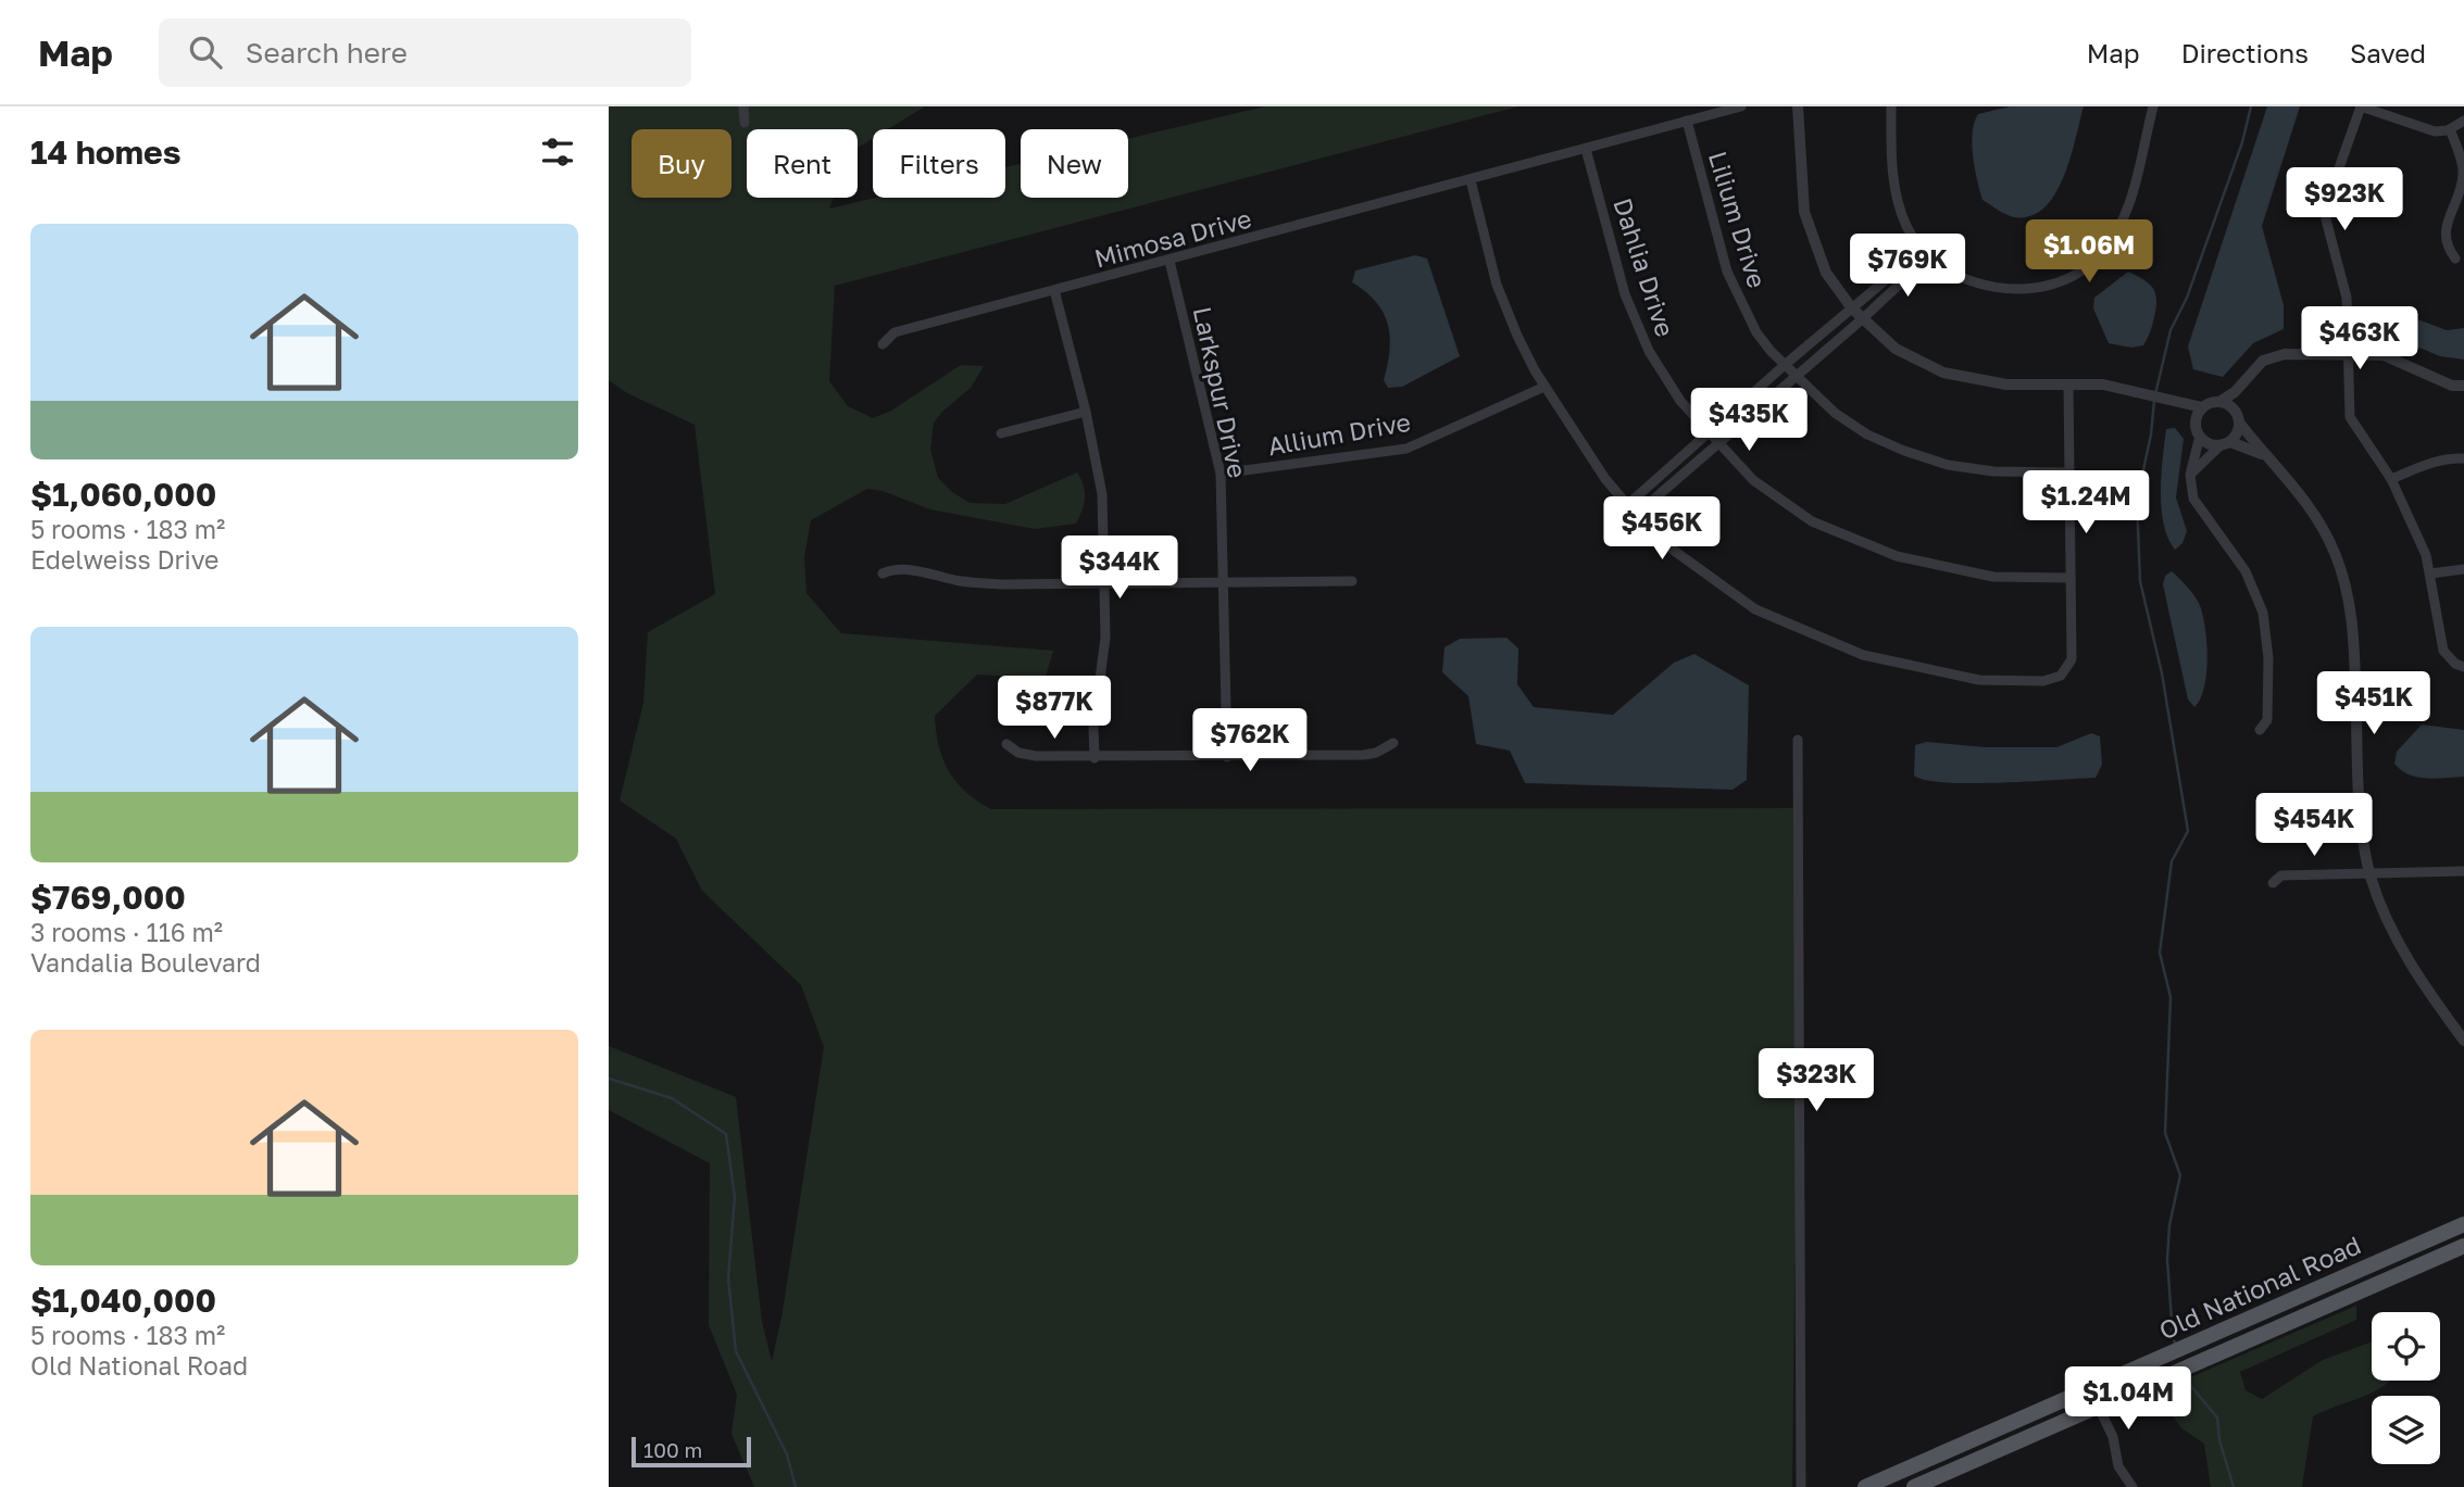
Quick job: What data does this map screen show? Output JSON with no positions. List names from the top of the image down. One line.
{"streets":{"main road":["Old National Road"],"street":["Lilium Drive","Mimosa Drive","Dahlia Drive","Larkspur Drive","Allium Drive"]},"crossings":[["Lilium Drive","Mimosa Drive"],["Mimosa Drive","Dahlia Drive"],["Mimosa Drive","Larkspur Drive"],["Larkspur Drive","Allium Drive"]],"scale_bar":"100 m","page":{"header":"Map","search":"Search here","nav":["Map","Directions","Saved"],"heading":"14 homes","chip":["Buy","Rent","Filters","New"],"price":["$923K","$1.06M","$769K","$463K","$435K","$1.24M","$456K","$344K","$451K","$877K","$762K","$454K","$323K","$1.04M"],"list":[{"name":"$1,060,000","note":"5 rooms · 183 m² · Edelweiss Drive"},{"name":"$769,000","note":"3 rooms · 116 m² · Vandalia Boulevard"},{"name":"$1,040,000","note":"5 rooms · 183 m² · Old National Road"}],"scale":"100 m"}}
